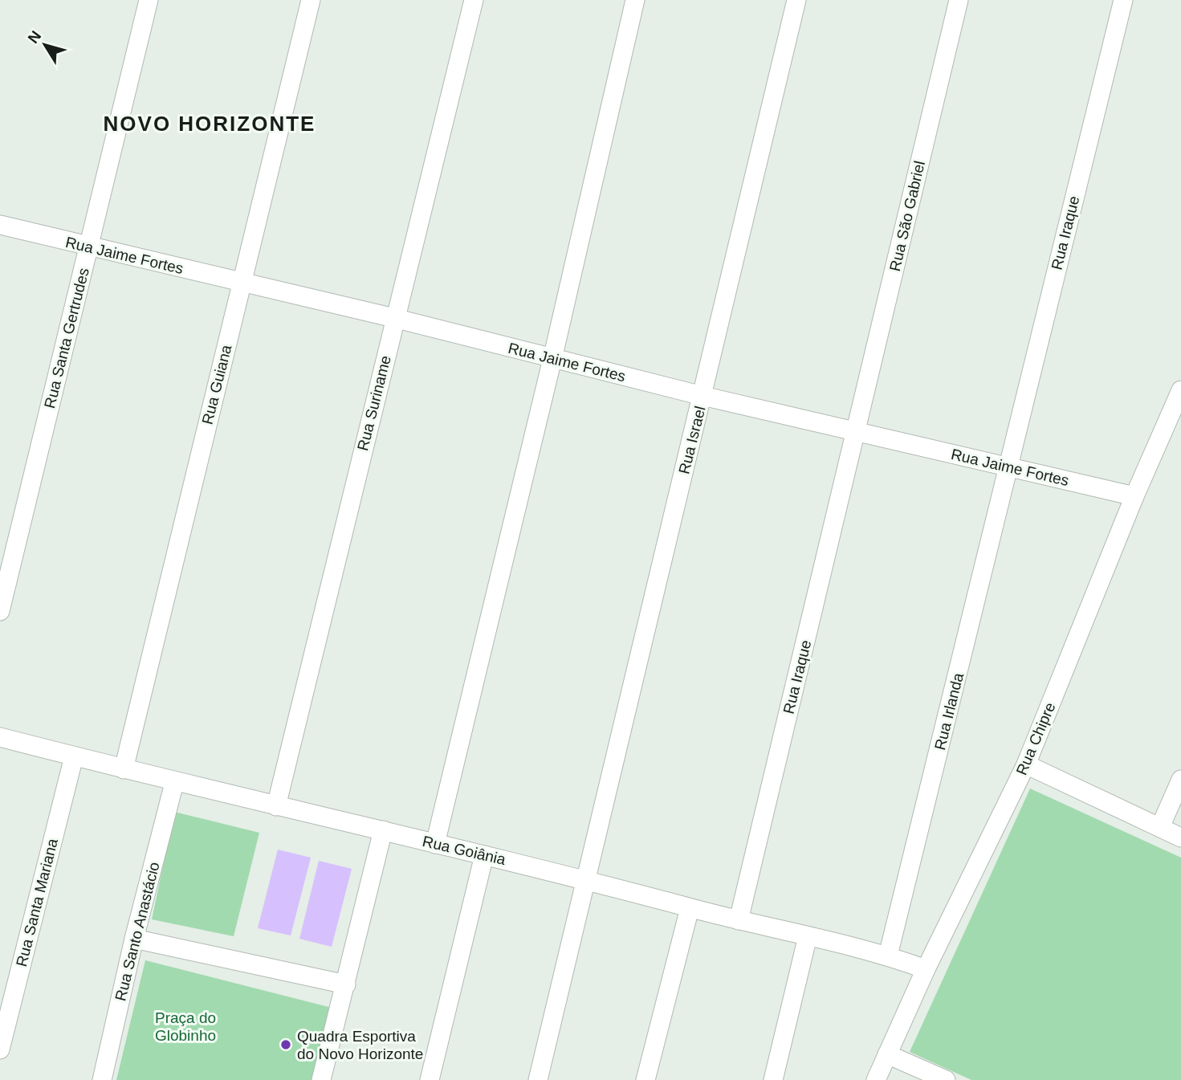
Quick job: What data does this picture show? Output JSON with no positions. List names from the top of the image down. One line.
{"streets":{"street":["Rua São Gabriel","Rua Iraque","Rua Jaime Fortes","Rua Santa Gertrudes","Rua Guiana","Rua Suriname","Rua Israel","Rua Irlanda","Rua Chipre","Rua Goiânia","Rua Santa Mariana","Rua Santo Anastácio"]},"crossings":[["Rua São Gabriel","Rua Iraque"],["Rua São Gabriel","Rua Jaime Fortes"],["Rua Iraque","Rua Jaime Fortes"],["Rua Iraque","Rua Irlanda"],["Rua Iraque","Rua Goiânia"],["Rua Jaime Fortes","Rua Santa Gertrudes"],["Rua Jaime Fortes","Rua Guiana"],["Rua Jaime Fortes","Rua Suriname"],["Rua Jaime Fortes","Rua Israel"],["Rua Jaime Fortes","Rua Irlanda"],["Rua Jaime Fortes","Rua Chipre"],["Rua Guiana","Rua Goiânia"],["Rua Suriname","Rua Goiânia"],["Rua Israel","Rua Goiânia"],["Rua Irlanda","Rua Goiânia"],["Rua Chipre","Rua Goiânia"],["Rua Goiânia","Rua Santa Mariana"],["Rua Goiânia","Rua Santo Anastácio"]],"districts":["NOVO HORIZONTE"],"parks":["Praça do Globinho"],"places":["Quadra Esportiva do Novo Horizonte"],"north":"top left"}
